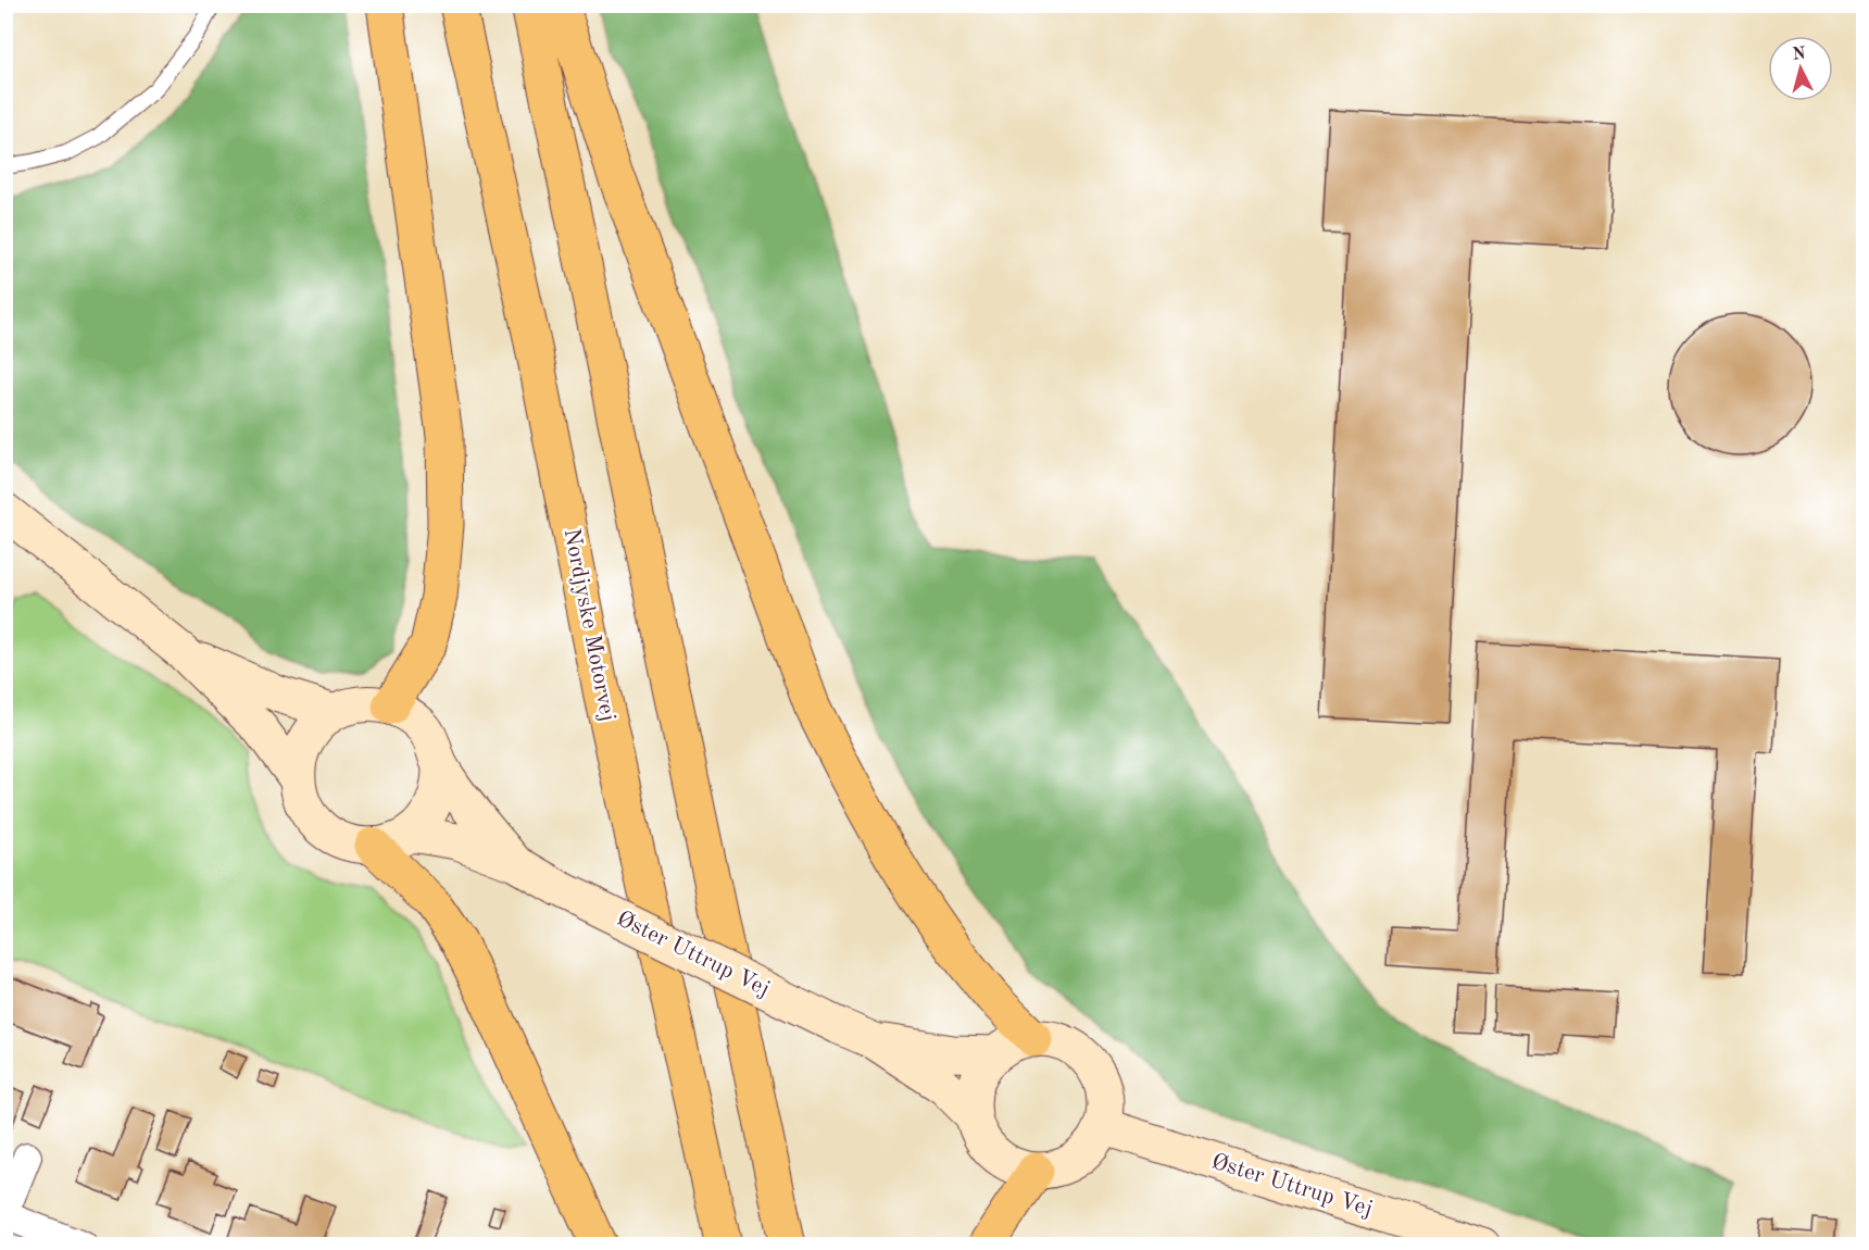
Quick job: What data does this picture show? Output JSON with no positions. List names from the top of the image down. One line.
{"streets":{"highway":["Nordjyske Motorvej"],"street":["Øster Uttrup Vej"]},"north":"top"}
